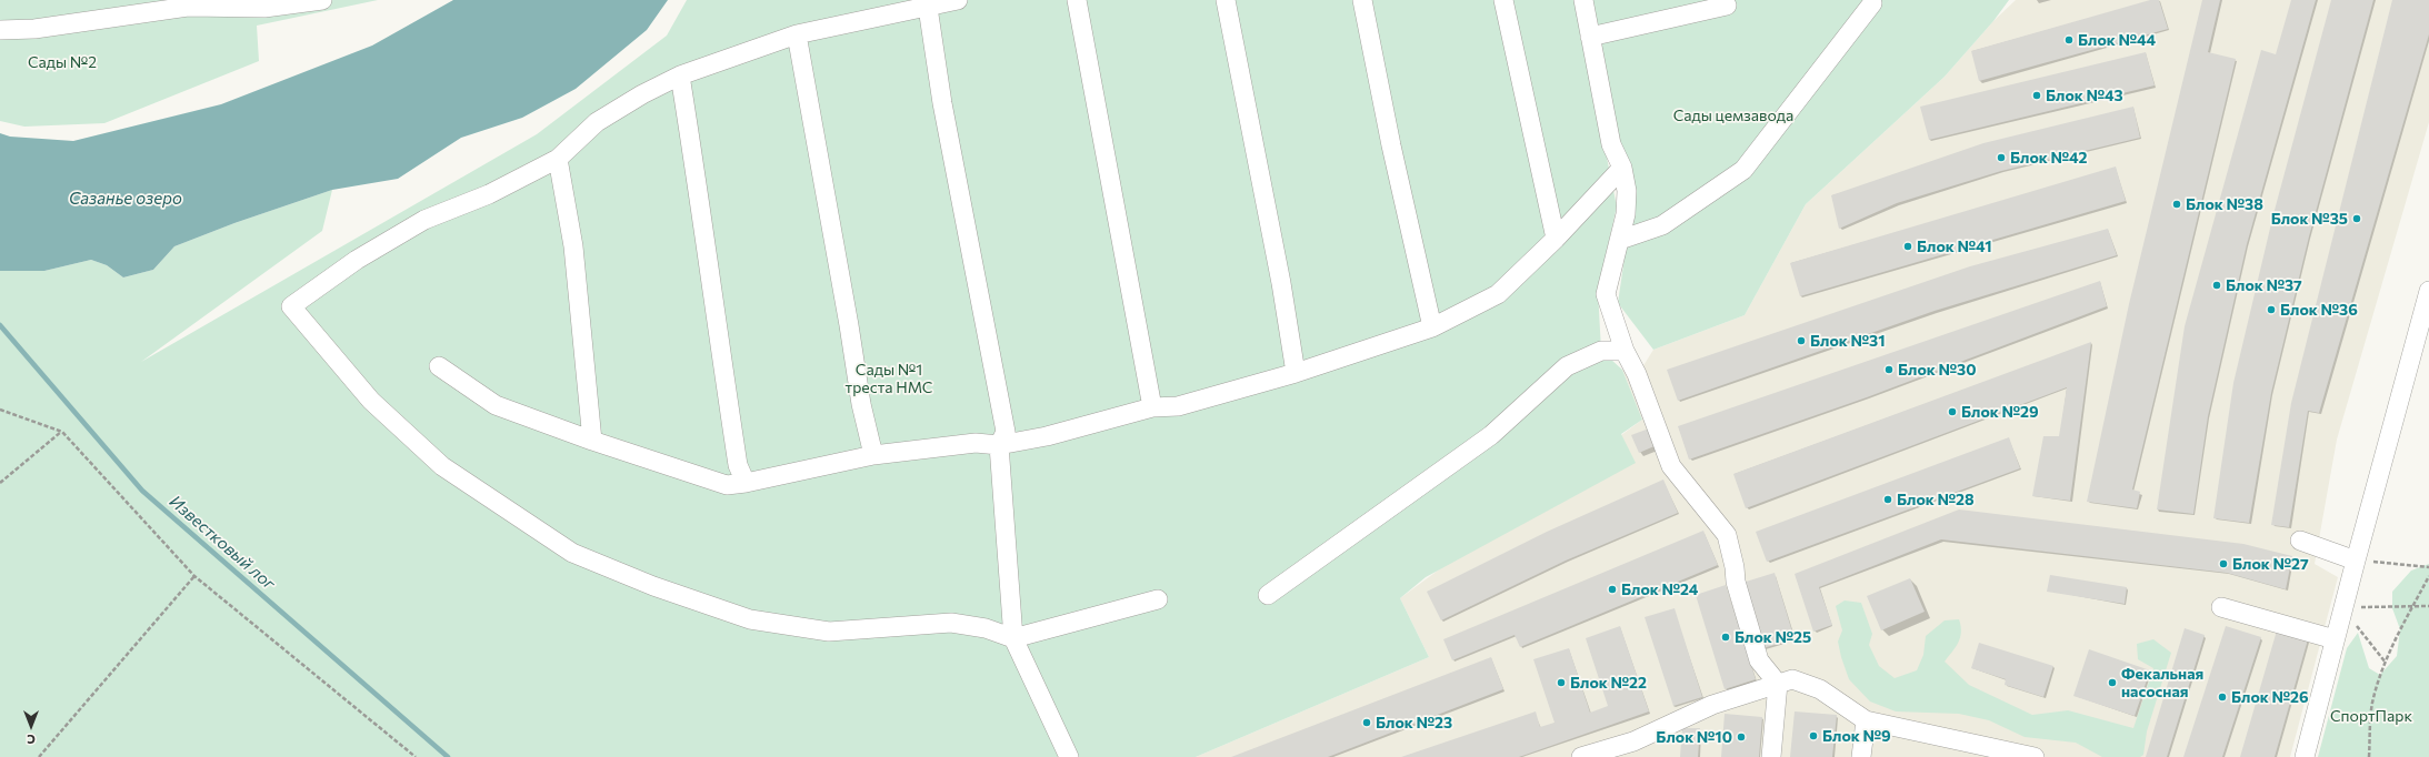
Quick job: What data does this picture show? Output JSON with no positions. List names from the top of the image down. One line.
{"water":["Сазанье озеро","Известковый лог"],"parks":["Сады №2","Сады цемзавода","Сады №1 треста НМС","СпортПарк"],"places":["Блок №44","Блок №43","Блок №42","Блок №38","Блок №35","Блок №41","Блок №37","Блок №36","Блок №31","Блок №30","Блок №29","Блок №28","Блок №27","Блок №24","Блок №25","Блок №22","Фекальная насосная","Блок №26","Блок №23","Блок №9","Блок №10"],"north":"bottom"}
